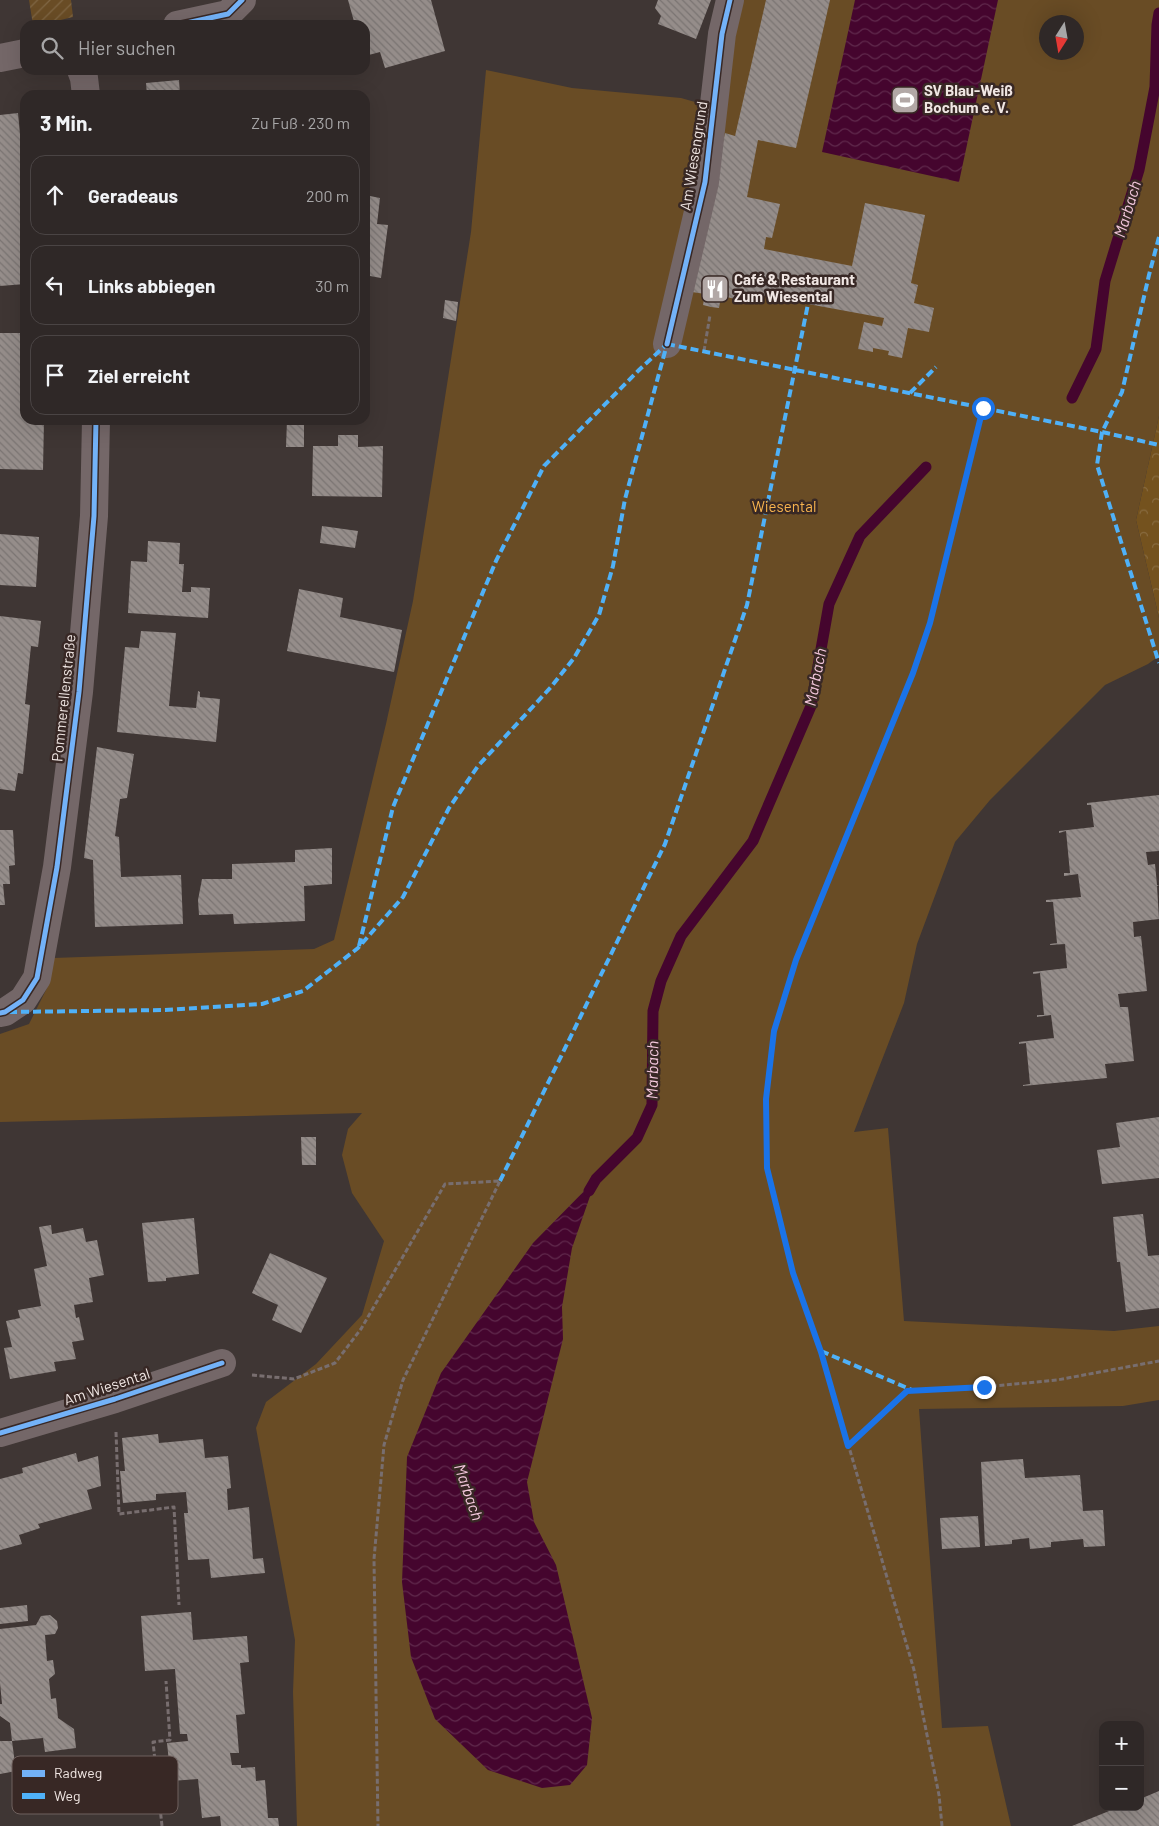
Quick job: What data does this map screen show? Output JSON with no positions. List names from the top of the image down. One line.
{"streets":{"street":["Am Wiesengrund","Pommerellenstraße","Am Wiesental"]},"water":["Marbach"],"parks":["Wiesental"],"places":{"sports":["SV Blau-Weiß Bochum e. V."],"restaurant":["Café & Restaurant Zum Wiesental"]},"legend":["Radweg","Weg"],"north":"bottom","page":{"search":"Hier suchen","heading":["3 Min.","Zu Fuß · 230 m"],"list":[["Geradeaus","200 m"],["Links abbiegen","30 m"],"Ziel erreicht"],"map_buttons":["+","−"]}}
